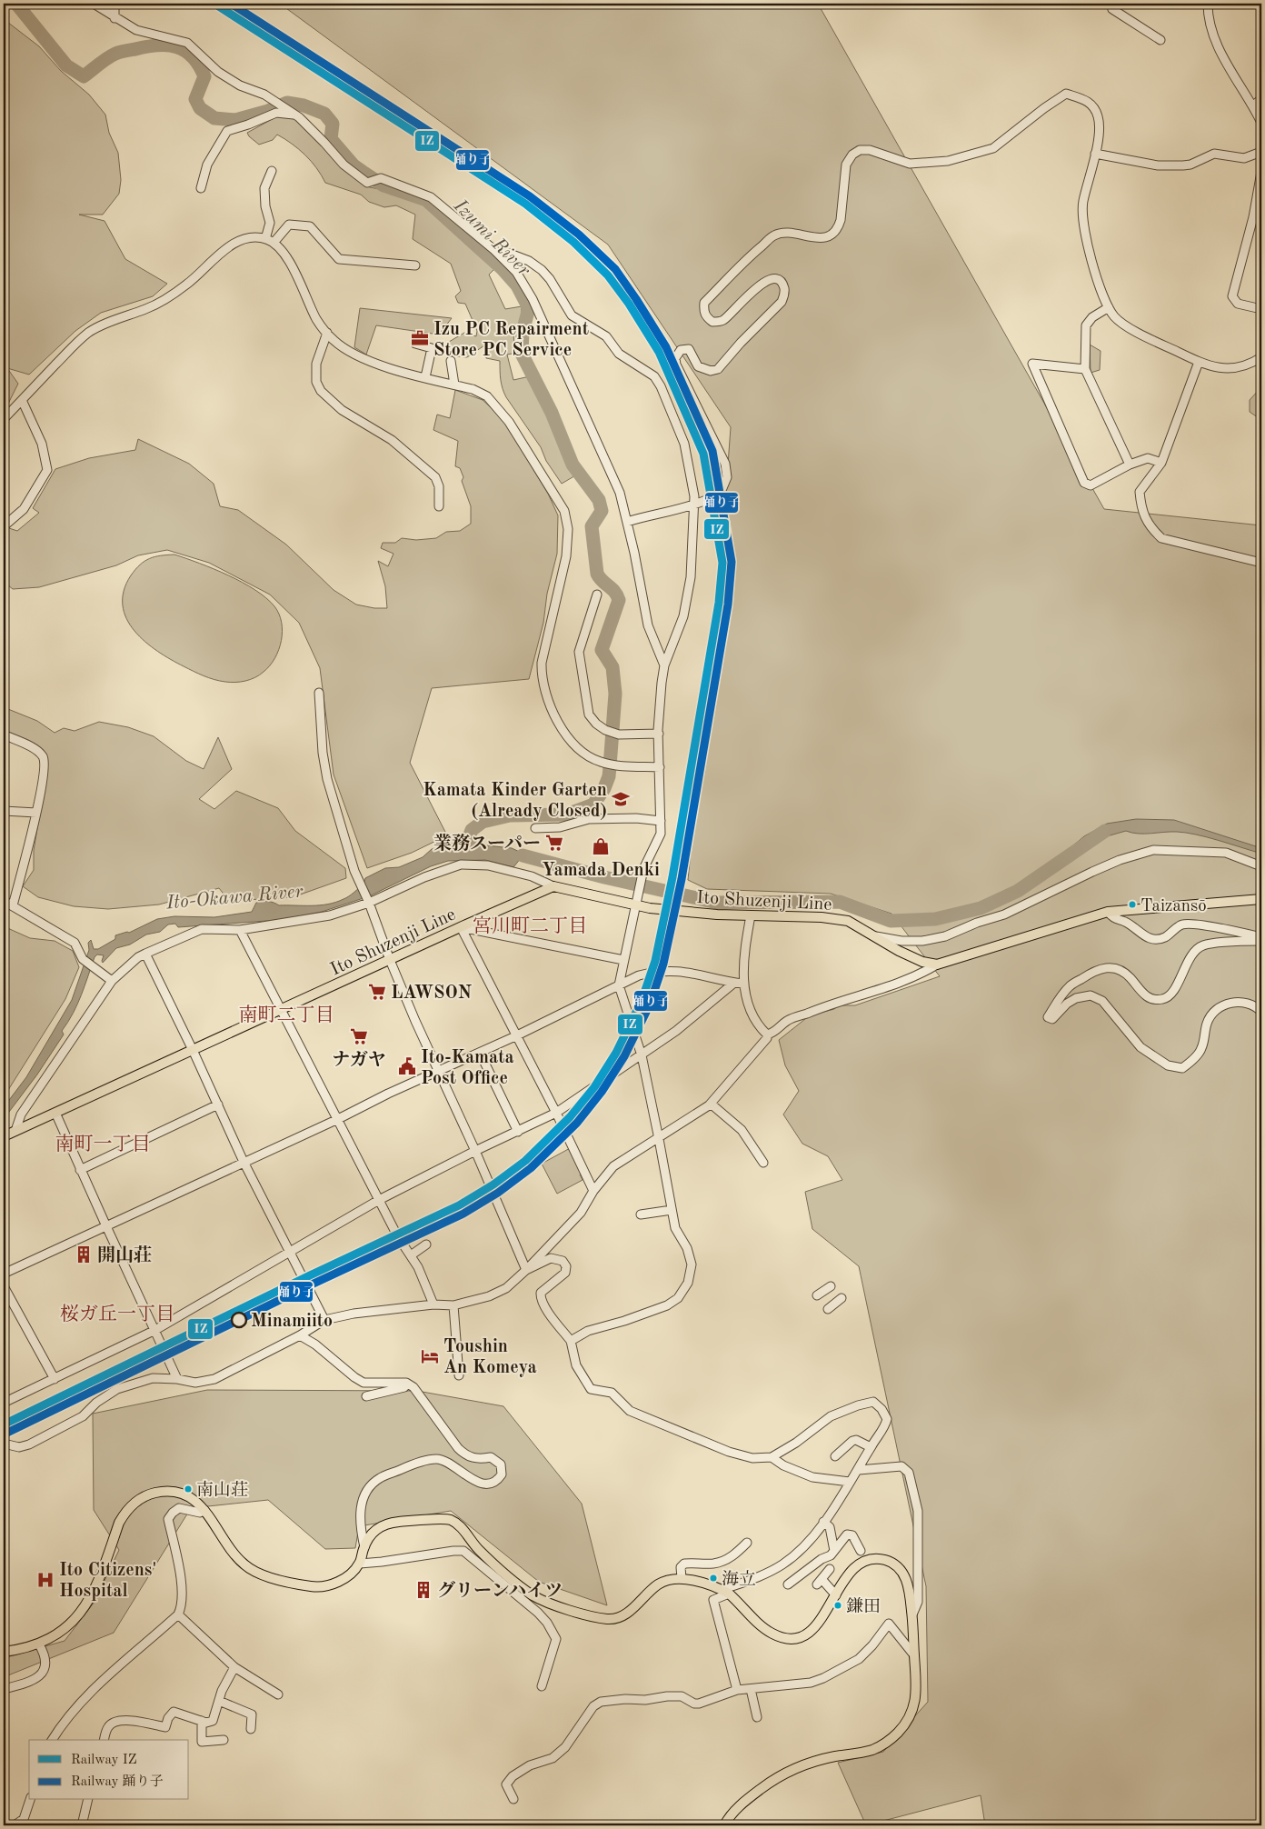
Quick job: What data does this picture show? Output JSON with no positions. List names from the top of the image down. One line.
{"streets":{"main road":["Ito Shuzenji Line"]},"districts":["宮川町二丁目","南町二丁目","南町一丁目","桜ガ丘一丁目"],"water":["Izumi River","Ito-Okawa River"],"places":{"office":["Izu PC Repairment Store PC Service"],"school or university":["Kamata Kinder Garten (Already Closed)"],"supermarket":["業務スーパー","LAWSON","ナガヤ"],"shop":["Yamada Denki"],"other":["Taizansō","Minamiito","南山荘","海立","鎌田"],"public building":["Ito-Kamata Post Office"],"building":["開山荘","グリーンハイツ"],"hotel":["Toushin An Komeya"],"hospital":["Ito Citizens' Hospital"]},"lines":["rail line IZ","rail line 踊り子"],"legend":["Railway IZ","Railway 踊り子"]}
